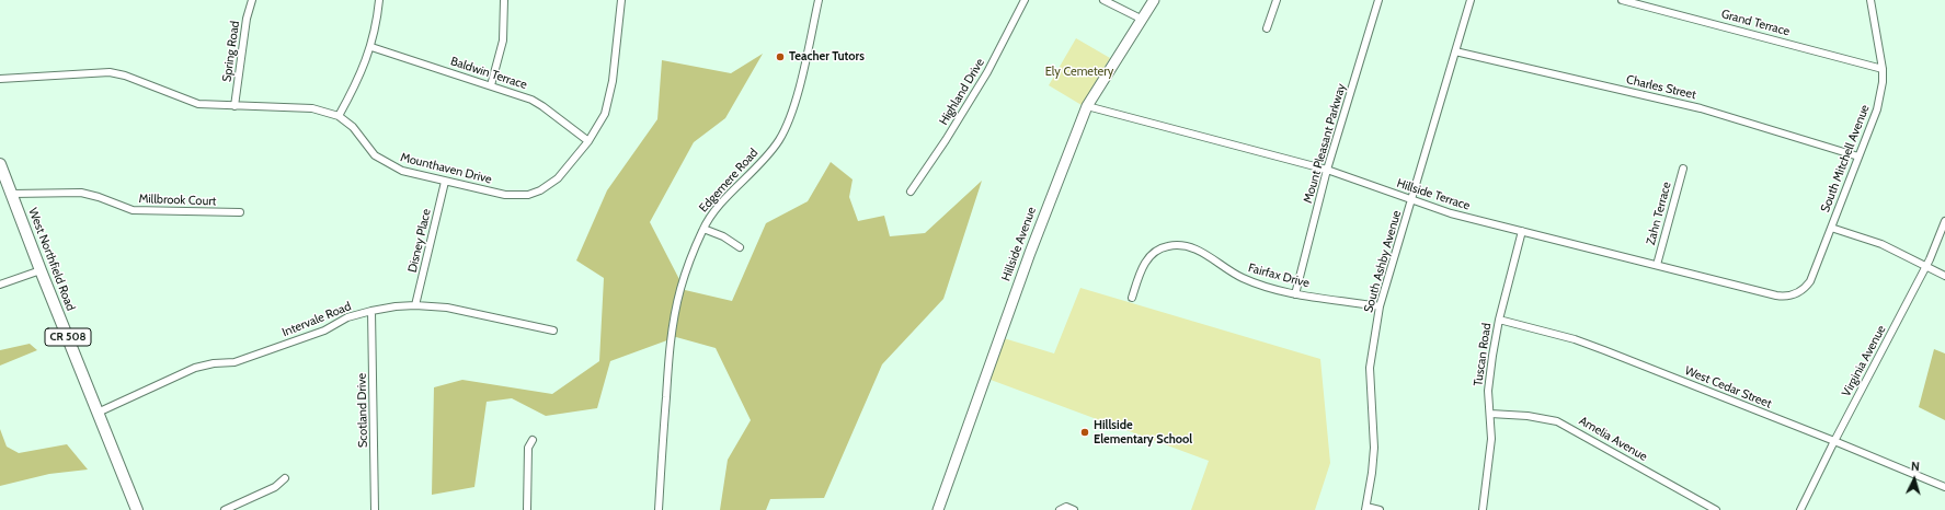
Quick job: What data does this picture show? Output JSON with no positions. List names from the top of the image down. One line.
{"streets":{"main road":["West Northfield Road","CR 508"],"street":["Grand Terrace","Spring Road","Baldwin Terrace","Charles Street","Highland Drive","Mount Pleasant Parkway","South Mitchell Avenue","Mounthaven Drive","Edgemere Road","Hillside Terrace","Millbrook Court","Zahn Terrace","Disney Place","Hillside Avenue","South Ashby Avenue","Fairfax Drive","Intervale Road","Tuscan Road","Virginia Avenue","West Cedar Street","Scotland Drive","Amelia Avenue"]},"crossings":[["Grand Terrace","South Mitchell Avenue"],["Spring Road","Mounthaven Drive"],["Baldwin Terrace","Mounthaven Drive"],["Charles Street","South Mitchell Avenue"],["Charles Street","South Ashby Avenue"],["Mount Pleasant Parkway","Hillside Terrace"],["Mount Pleasant Parkway","Fairfax Drive"],["South Mitchell Avenue","Hillside Terrace"],["Mounthaven Drive","Disney Place"],["Hillside Terrace","Zahn Terrace"],["Hillside Terrace","Hillside Avenue"],["Hillside Terrace","South Ashby Avenue"],["Hillside Terrace","Tuscan Road"],["Millbrook Court","West Northfield Road"],["Disney Place","Intervale Road"],["West Northfield Road","Intervale Road"],["South Ashby Avenue","Fairfax Drive"],["Intervale Road","Scotland Drive"],["Tuscan Road","West Cedar Street"],["Tuscan Road","Amelia Avenue"],["Virginia Avenue","West Cedar Street"]],"parks":["Ely Cemetery"],"places":["Teacher Tutors","Hillside Elementary School"],"north":"top"}
